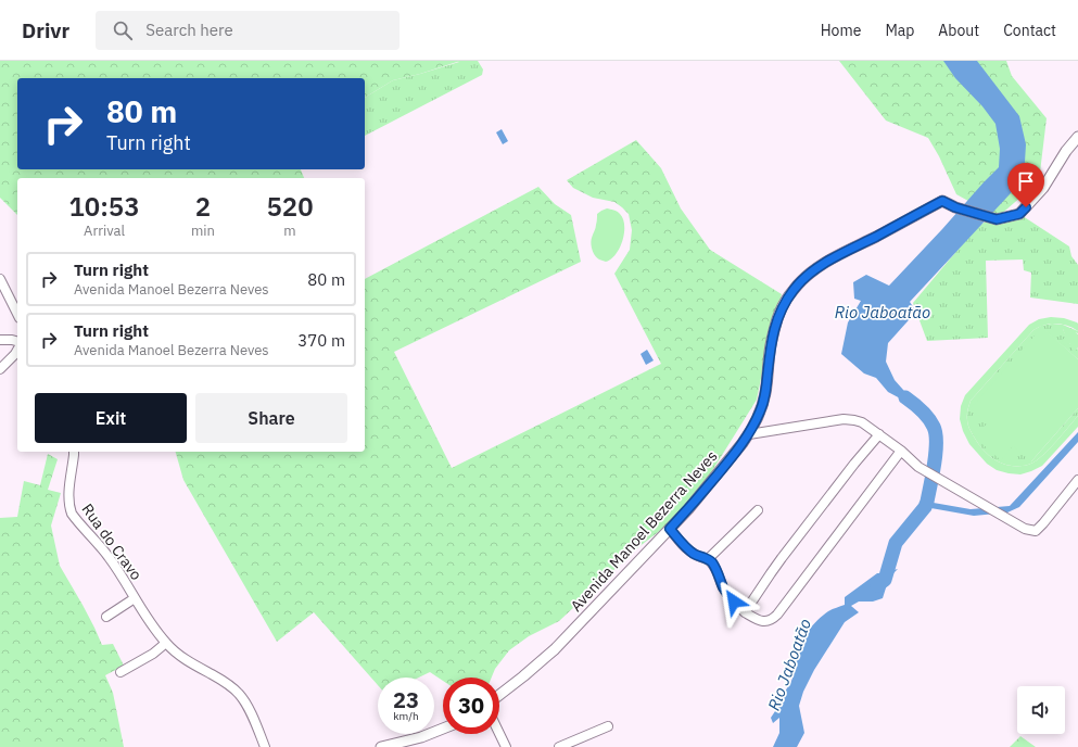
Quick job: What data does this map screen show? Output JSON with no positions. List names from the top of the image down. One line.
{"streets":{"street":["Avenida Manoel Bezerra Neves","Rua do Cravo"]},"water":["Rio Jaboatão"],"page":{"header":"Drivr","search":"Search here","nav":["Home","Map","About","Contact"],"turn":["80 m","Turn right"],"eta":["10:53","Arrival","2","min","520","m"],"list":[{"name":"Turn right","note":"Avenida Manoel Bezerra Neves","value":"80 m"},{"name":"Turn right","note":"Avenida Manoel Bezerra Neves","value":"370 m"}],"buttons":["Exit","Share"],"speed":"23 km/h","limit":"30"}}
